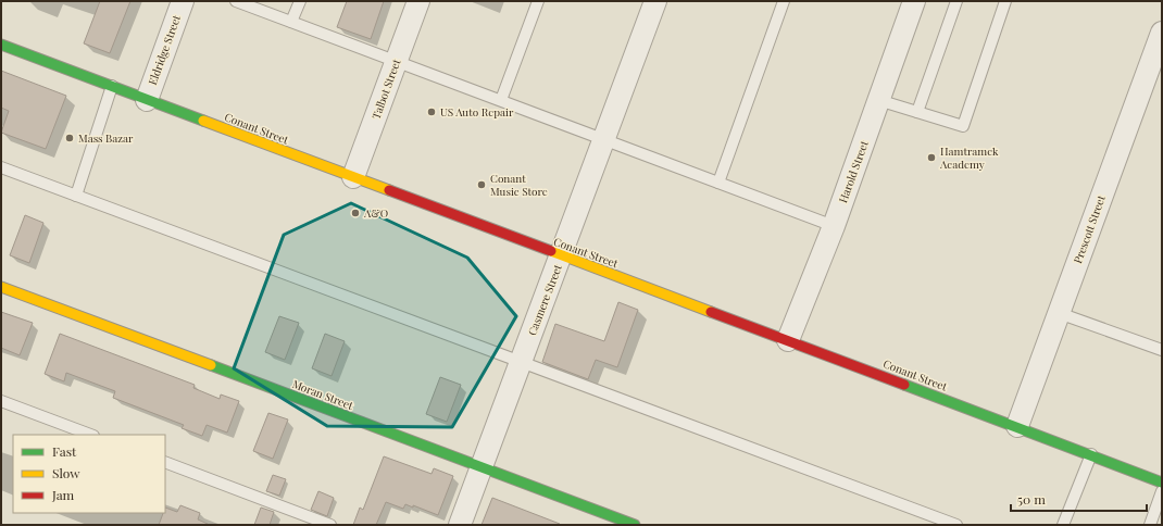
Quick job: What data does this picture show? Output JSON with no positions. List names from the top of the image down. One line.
{"streets":{"main road":["Conant Street","Moran Street"],"street":["Eldridge Street","Talbot Street","Harold Street","Prescott Street","Casmere Street"]},"crossings":[["Eldridge Street","Conant Street"],["Talbot Street","Conant Street"],["Conant Street","Harold Street"],["Conant Street","Prescott Street"],["Conant Street","Casmere Street"],["Casmere Street","Moran Street"]],"places":["US Auto Repair","Mass Bazar","Hamtramck Academy","Conant Music Store","A&O"],"legend":["Fast","Slow","Jam"],"scale_bar":"50 m"}
